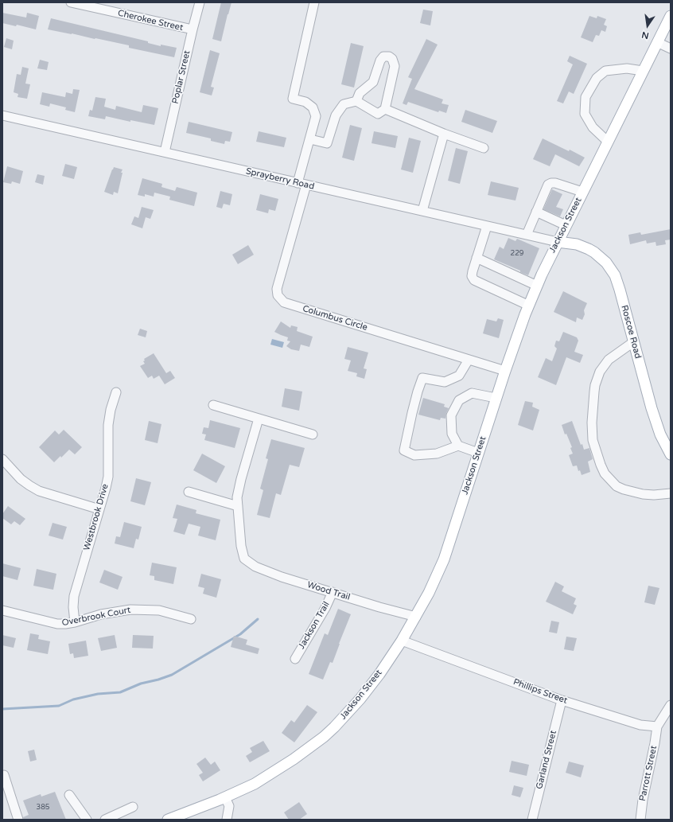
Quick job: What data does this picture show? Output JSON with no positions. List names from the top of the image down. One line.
{"streets":{"main road":["Jackson Street","Roscoe Road"],"street":["Cherokee Street","Poplar Street","Sprayberry Road","Columbus Circle","Westbrook Drive","Wood Trail","Overbrook Court","Jackson Trail","Phillips Street","Garland Street","Parrott Street"]},"crossings":[["Cherokee Street","Poplar Street"],["Poplar Street","Sprayberry Road"],["Sprayberry Road","Jackson Street"],["Sprayberry Road","Columbus Circle"],["Sprayberry Road","Roscoe Road"],["Jackson Street","Columbus Circle"],["Jackson Street","Roscoe Road"],["Jackson Street","Wood Trail"],["Jackson Street","Phillips Street"],["Westbrook Drive","Overbrook Court"],["Wood Trail","Jackson Trail"],["Phillips Street","Garland Street"],["Phillips Street","Parrott Street"]],"house_numbers":["229","385"],"north":"bottom"}
